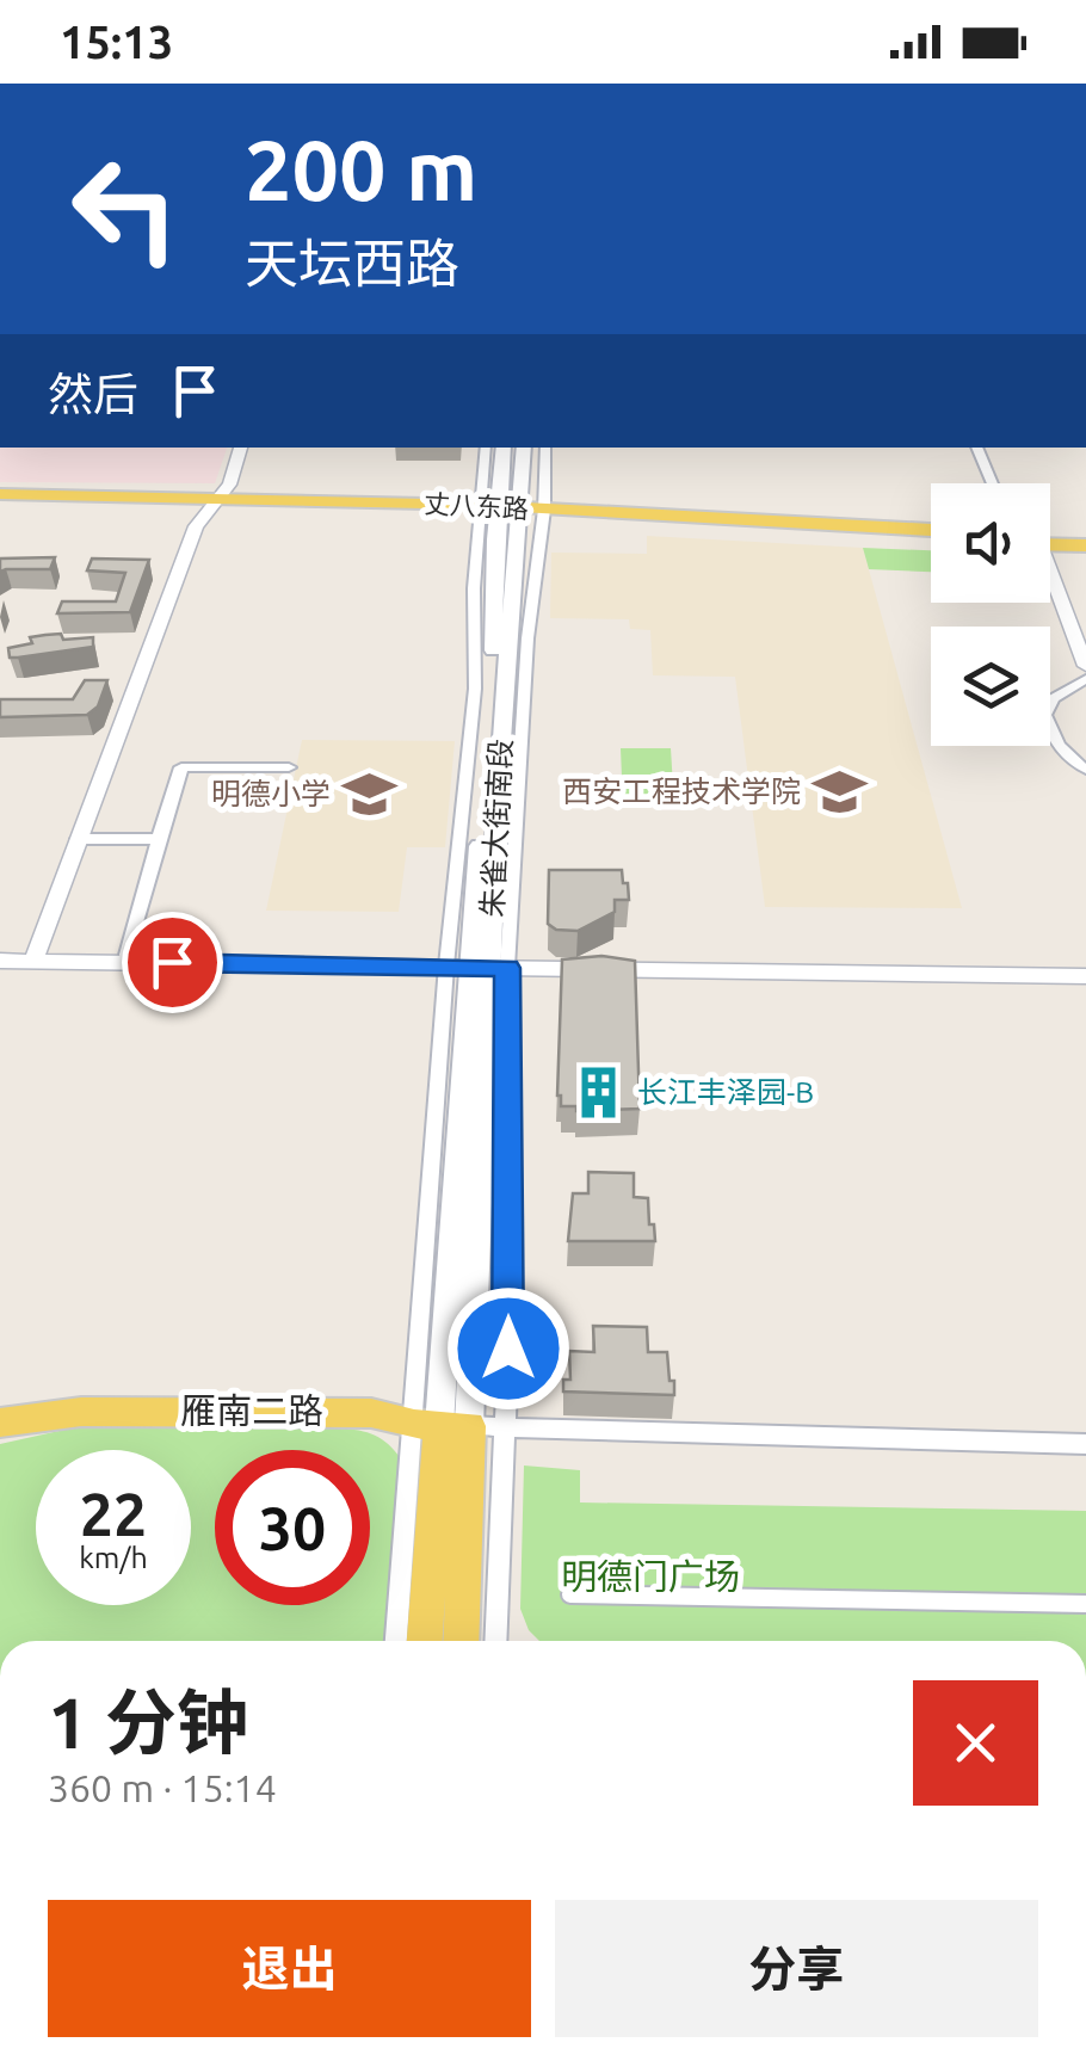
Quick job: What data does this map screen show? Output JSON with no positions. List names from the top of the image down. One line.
{"streets":{"main road":["丈八东路","朱雀大街南段","雁南二路"]},"crossings":[["丈八东路","朱雀大街南段"],["朱雀大街南段","雁南二路"]],"parks":["明德门广场"],"places":{"school or university":["西安工程技术学院","明德小学"],"building":["长江丰泽园-B"]},"page":{"status":"15:13","turn":["200 m","天坛西路"],"then":"然后","speed":"22 km/h","limit":"30","heading":["1 分钟","360 m · 15:14"],"buttons":["退出","分享"]}}
